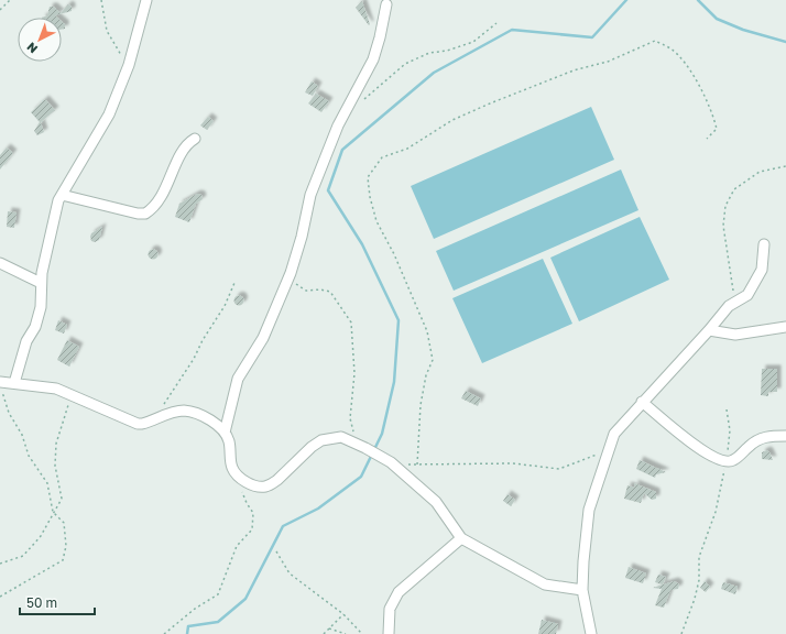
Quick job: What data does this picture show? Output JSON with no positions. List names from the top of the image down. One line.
{"scale_bar":"50 m","north":"bottom left"}
